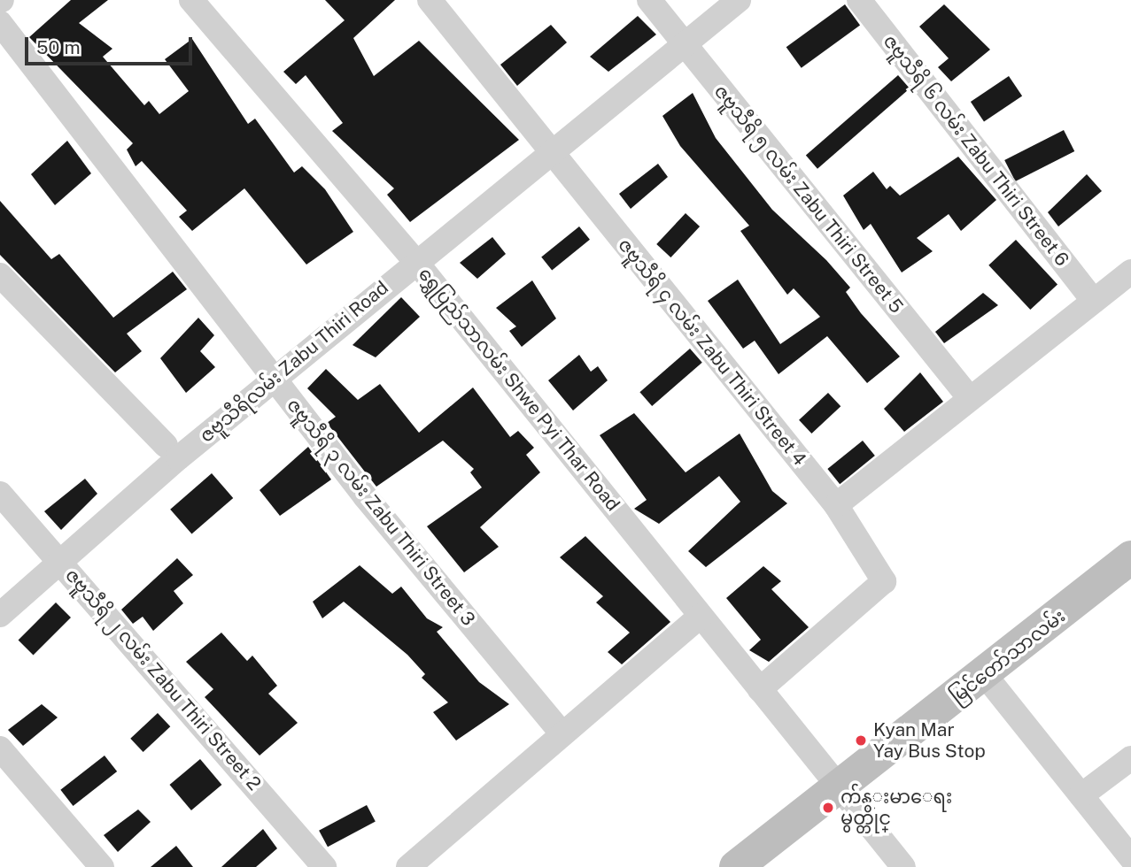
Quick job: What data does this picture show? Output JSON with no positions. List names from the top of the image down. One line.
{"streets":{"main road":["မြင်တော်သာလမ်း"],"street":["ဇဗူသီရိ ၆ လမ်း Zabu Thiri Street 6","ဇဗူသီရိ ၅ လမ်း Zabu Thiri Street 5","ဇဗူသီရိ ၄ လမ်း Zabu Thiri Street 4","ဇဗူသီရိလမ်း Zabu Thiri Road","ရွှေပြည်သာလမ်း Shwe Pyi Thar Road","ဇဗူသီရိ ၃ လမ်း Zabu Thiri Street 3","ဇဗူသီရိ ၂ လမ်း Zabu Thiri Street 2"]},"crossings":[["ဇဗူသီရိ ၅ လမ်း Zabu Thiri Street 5","ဇဗူသီရိလမ်း Zabu Thiri Road"],["ဇဗူသီရိ ၄ လမ်း Zabu Thiri Street 4","ဇဗူသီရိလမ်း Zabu Thiri Road"],["ဇဗူသီရိ ၄ လမ်း Zabu Thiri Street 4","ရွှေပြည်သာလမ်း Shwe Pyi Thar Road"],["ဇဗူသီရိလမ်း Zabu Thiri Road","ရွှေပြည်သာလမ်း Shwe Pyi Thar Road"],["ဇဗူသီရိလမ်း Zabu Thiri Road","ဇဗူသီရိ ၃ လမ်း Zabu Thiri Street 3"],["ဇဗူသီရိလမ်း Zabu Thiri Road","ဇဗူသီရိ ၂ လမ်း Zabu Thiri Street 2"],["ရွှေပြည်သာလမ်း Shwe Pyi Thar Road","မြင်တော်သာလမ်း"]],"places":["Kyan Mar Yay Bus Stop","က်န္းမာေရး မွတ္တိုင္"],"scale_bar":"50 m"}
